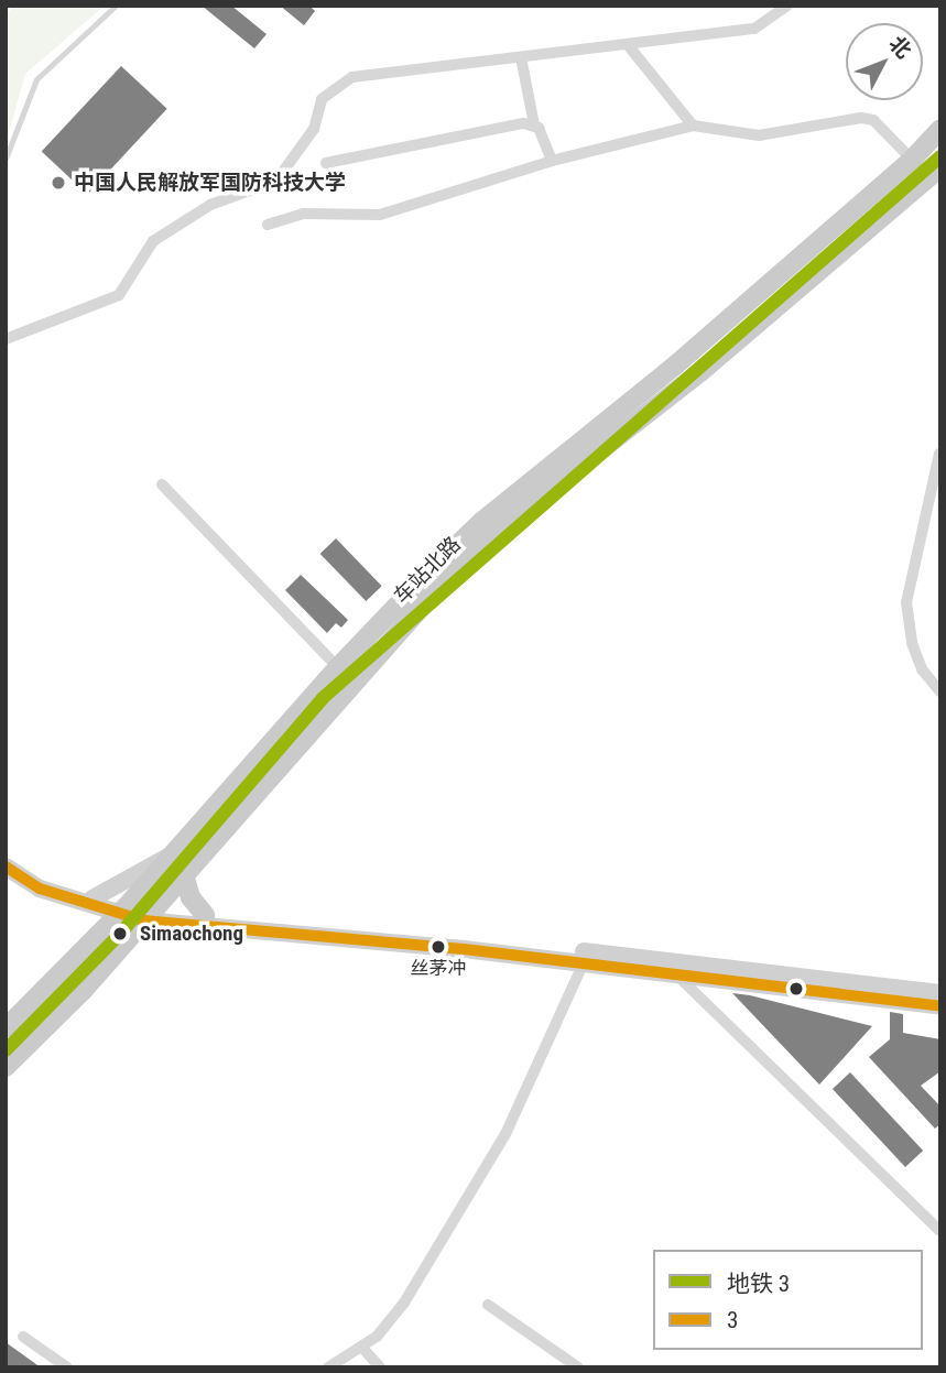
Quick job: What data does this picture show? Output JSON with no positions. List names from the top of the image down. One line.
{"streets":{"main road":["车站北路"]},"places":["中国人民解放军国防科技大学","Simaochong","丝茅冲"],"lines":["metro line 3","transit line 3"],"legend":["地铁 3","3"],"north":"top right"}
